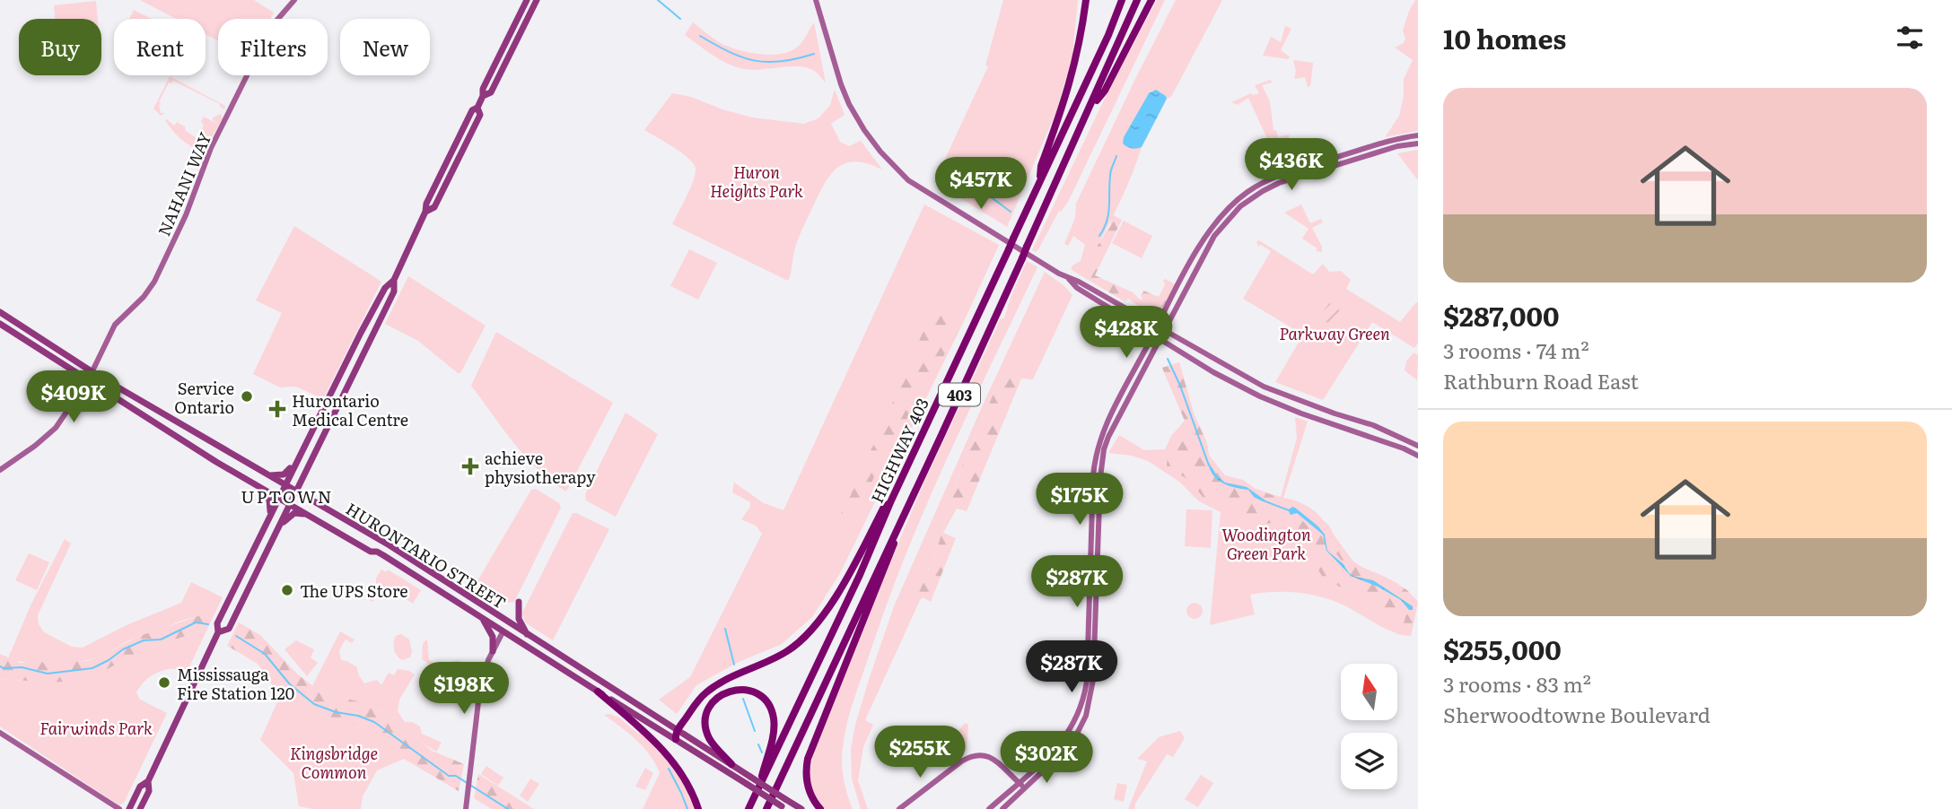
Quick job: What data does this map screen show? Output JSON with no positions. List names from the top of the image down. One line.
{"streets":{"highway":["403","HIGHWAY 403"],"main road":["HURONTARIO STREET"],"street":["NAHANI WAY"]},"crossings":[["NAHANI WAY","HURONTARIO STREET"]],"districts":["UPTOWN"],"parks":["Huron Heights Park","Parkway Green","Woodington Green Park","Fairwinds Park","Kingsbridge Common"],"places":{"other":["Service Ontario","The UPS Store","Mississauga Fire Station 120"],"health":["Hurontario Medical Centre","achieve physiotherapy"]},"north":"top","page":{"heading":"10 homes","chip":["Buy","Rent","Filters","New"],"list":[{"name":"$287,000","note":"3 rooms · 74 m² · Rathburn Road East"},{"name":"$255,000","note":"3 rooms · 83 m² · Sherwoodtowne Boulevard"}],"price":["$436K","$457K","$428K","$409K","$175K","$287K","$287K","$198K","$255K","$302K"]}}
